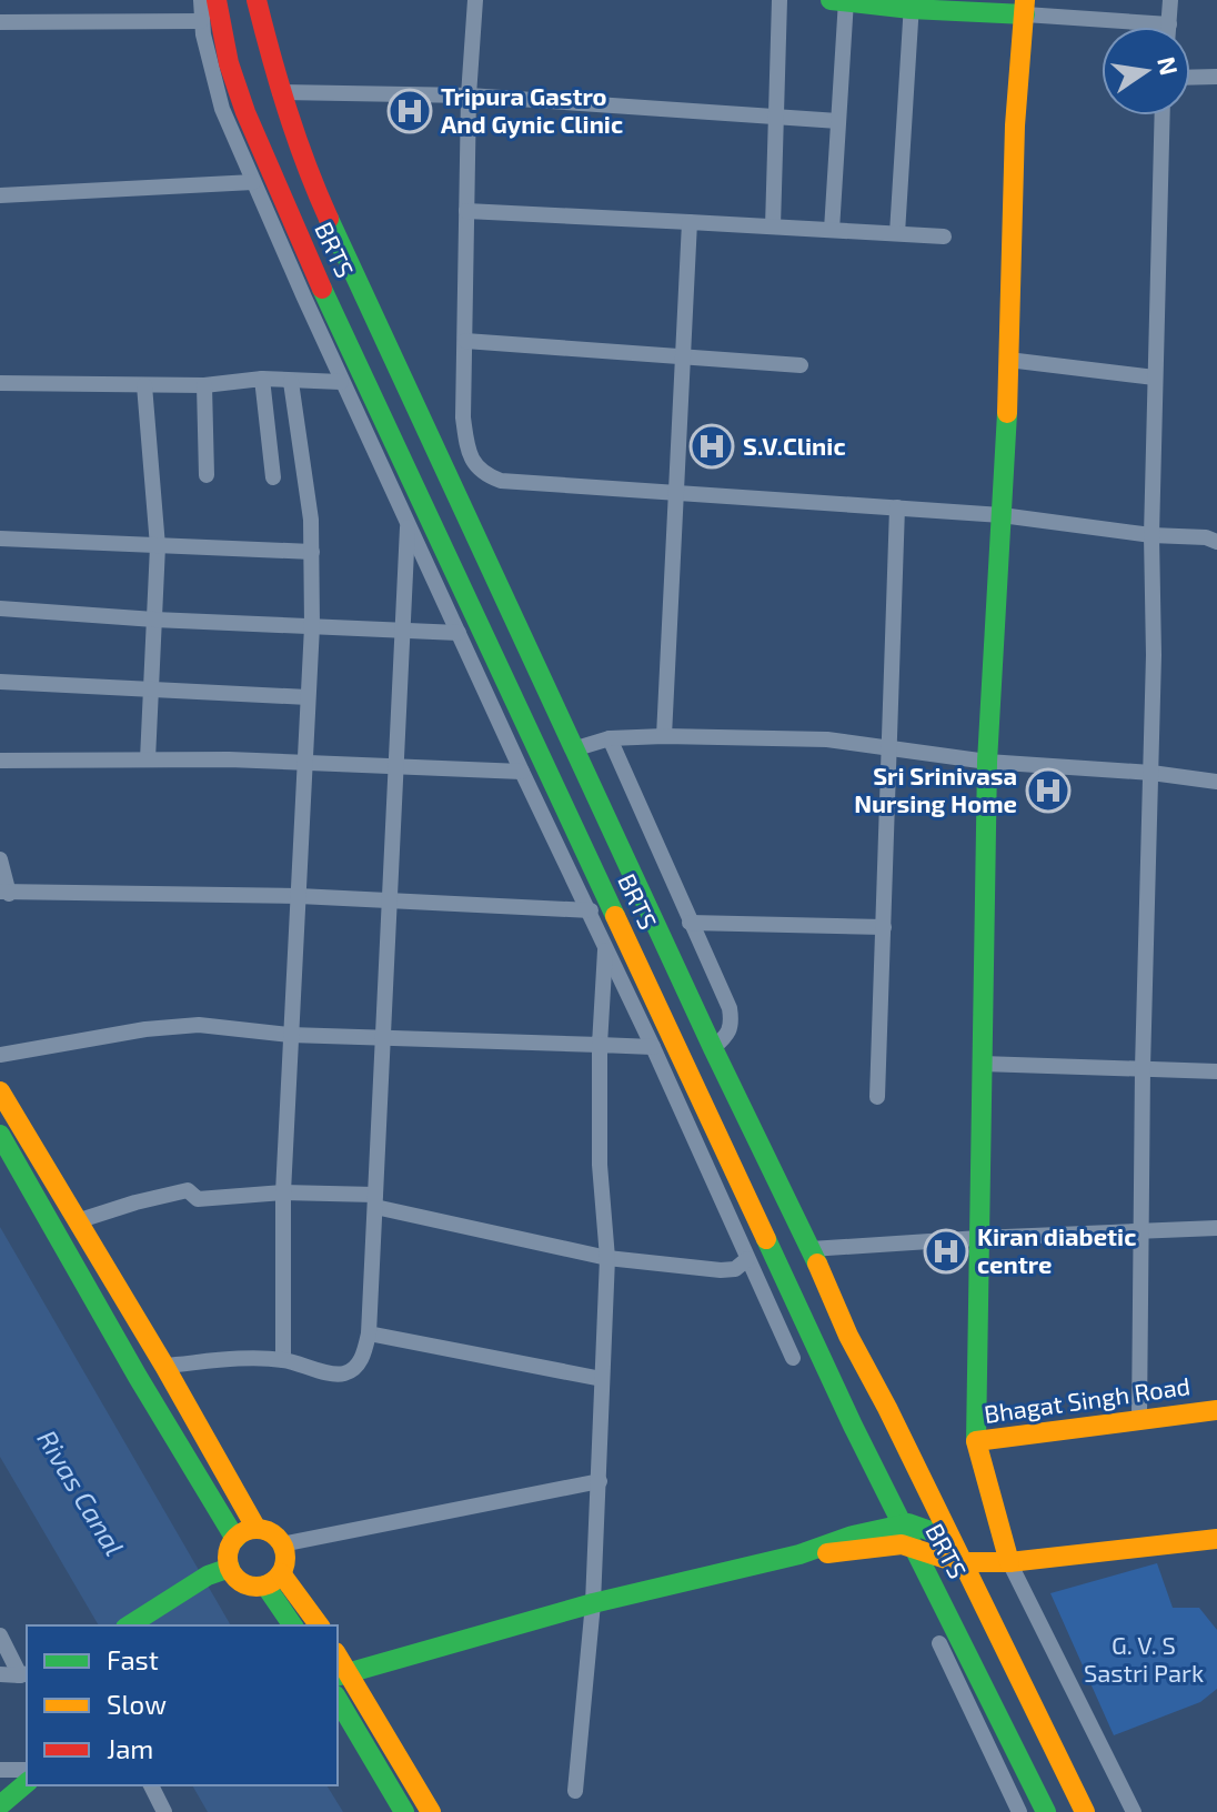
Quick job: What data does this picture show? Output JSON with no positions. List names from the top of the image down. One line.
{"streets":{"street":["BRTS","Bhagat Singh Road"]},"water":["Rivas Canal"],"parks":["G. V. S Sastri Park"],"places":{"hospital":["Tripura Gastro And Gynic Clinic","S.V.Clinic","Sri Srinivasa Nursing Home","Kiran diabetic centre"]},"legend":["Fast","Slow","Jam"],"north":"right"}
